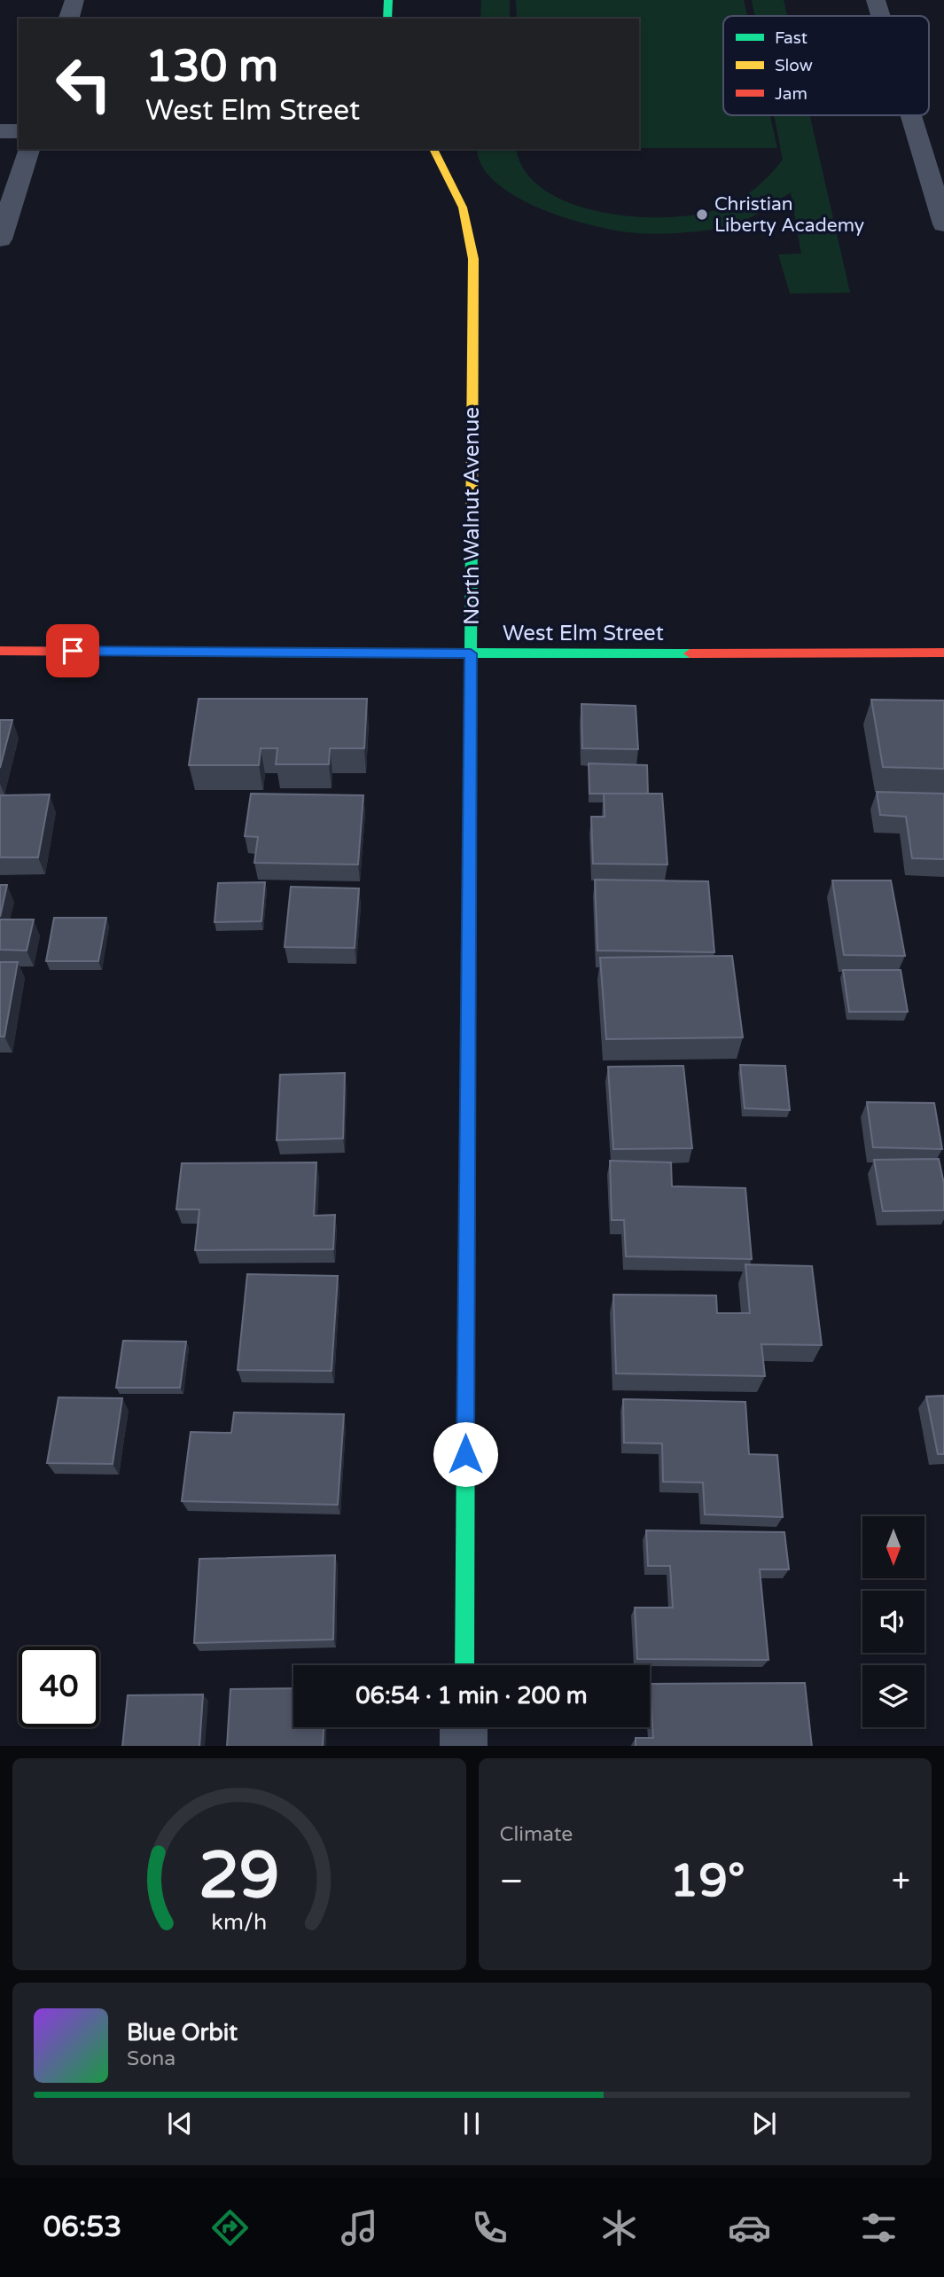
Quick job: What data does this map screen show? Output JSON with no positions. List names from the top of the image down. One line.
{"streets":{"street":["North Walnut Avenue","West Elm Street"]},"crossings":[["North Walnut Avenue","West Elm Street"]],"places":["Christian Liberty Academy"],"legend":["Fast","Slow","Jam"],"north":"bottom","page":{"turn":["130 m","West Elm Street"],"limit":"40","trip":"06:54 · 1 min · 200 m","tile":"Climate","heat":["−","19°","+"],"song":["Blue Orbit","Sona"],"tabs":"06:53","gauge":["29","km/h"]}}
